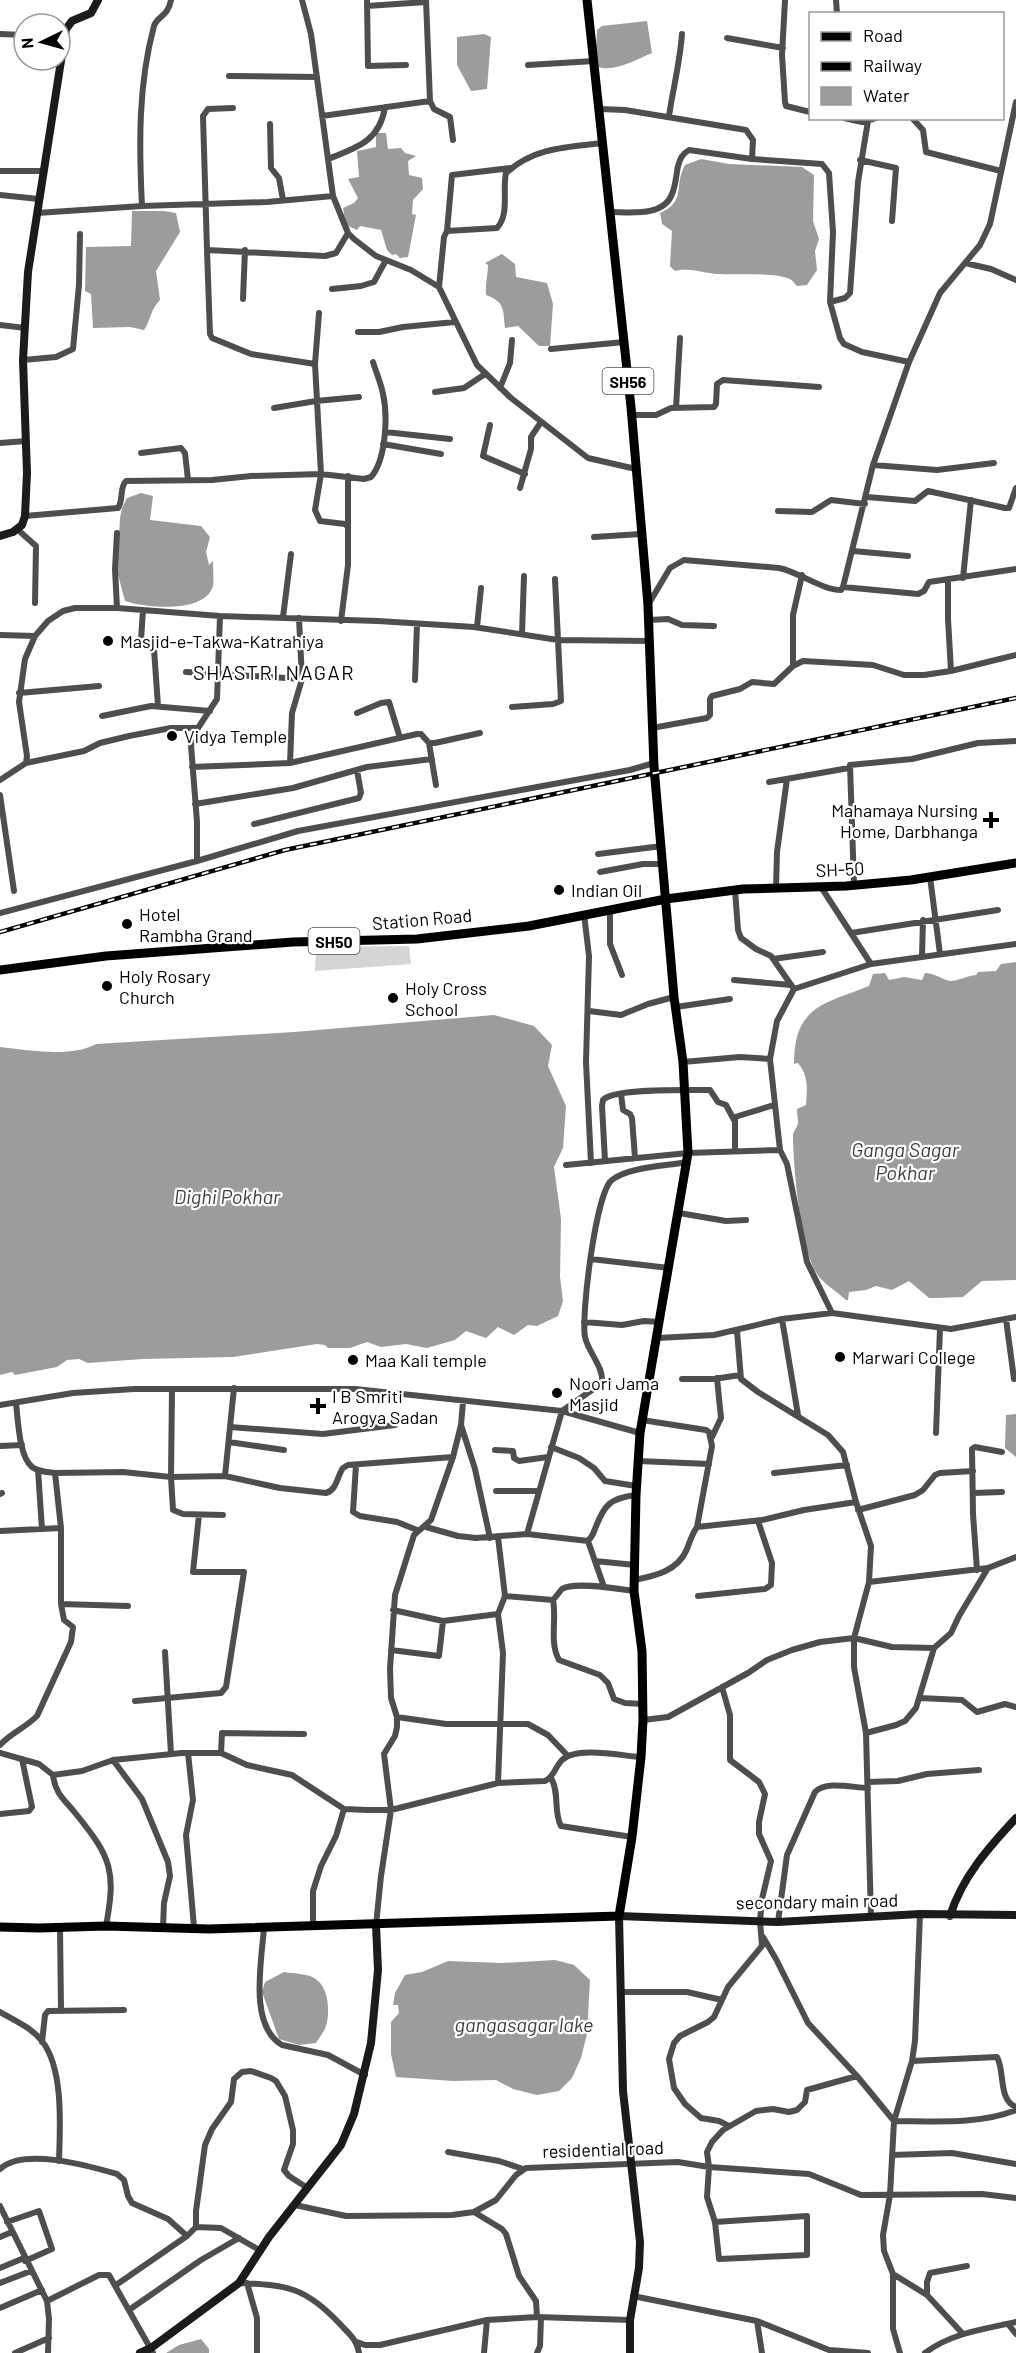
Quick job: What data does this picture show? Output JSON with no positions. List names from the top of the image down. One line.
{"streets":{"main road":["SH56","SH-50","Station Road","SH50"],"street":["secondary main road","residential road"]},"crossings":[["SH56","SH-50"],["SH56","Station Road"],["SH-50","Station Road"]],"districts":["SHASTRI NAGAR"],"water":["Ganga Sagar Pokhar","Dighi Pokhar","gangasagar lake"],"places":{"other":["Masjid-e-Takwa-Katrahiya","Vidya Temple","Indian Oil","Hotel Rambha Grand","Holy Rosary Church","Holy Cross School","Marwari College","Maa Kali temple","Noori Jama Masjid"],"health":["Mahamaya Nursing Home, Darbhanga","I B Smriti Arogya Sadan"]},"legend":["Road","Railway","Water"],"north":"left"}
